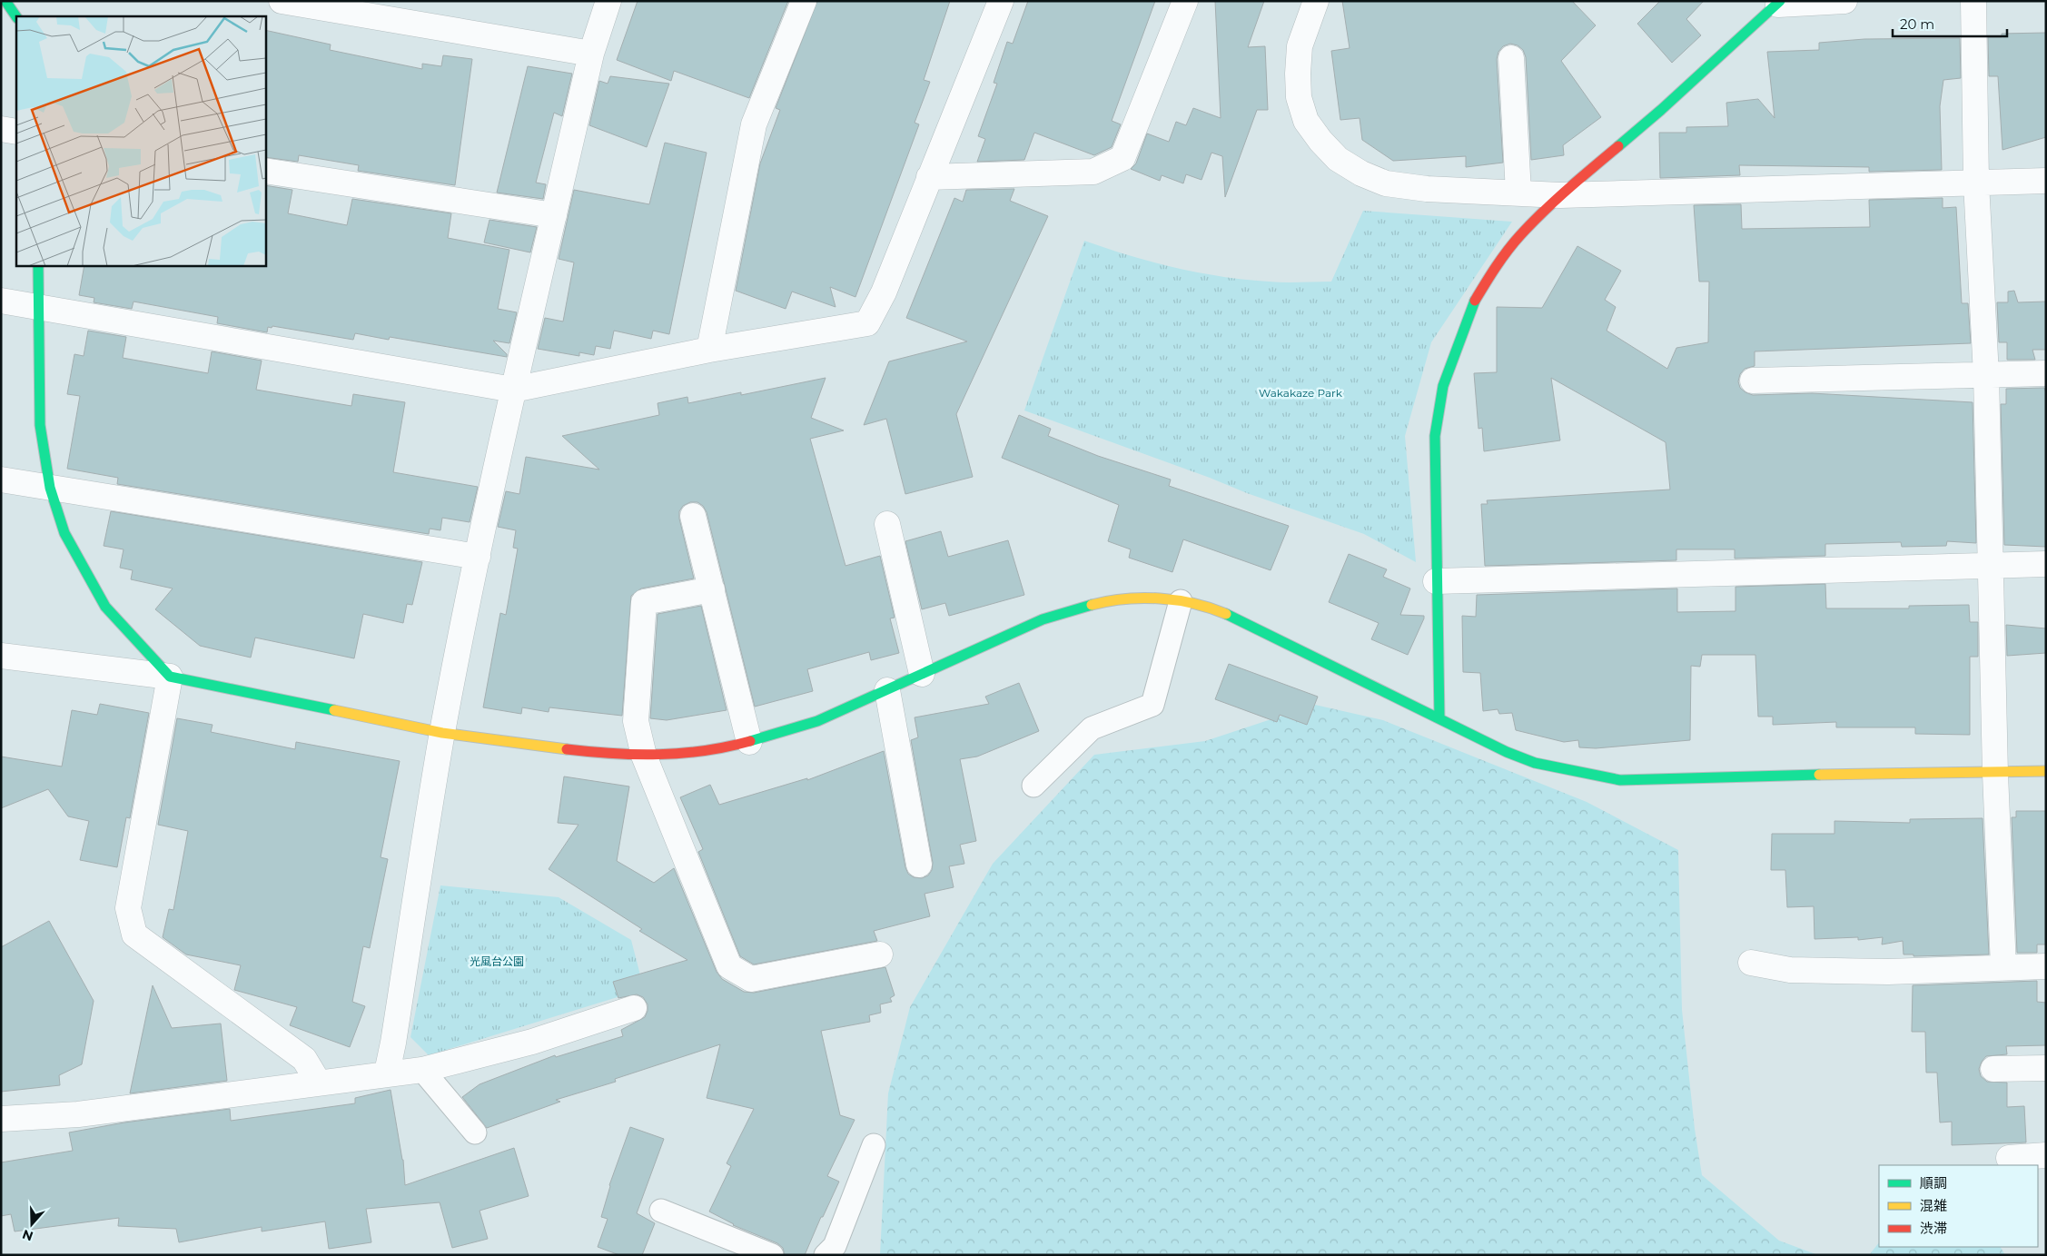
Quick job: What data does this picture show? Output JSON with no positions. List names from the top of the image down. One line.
{"parks":["Wakakaze Park","光風台公園"],"legend":["順調","混雑","渋滞"],"scale_bar":"20 m","north":"bottom"}
